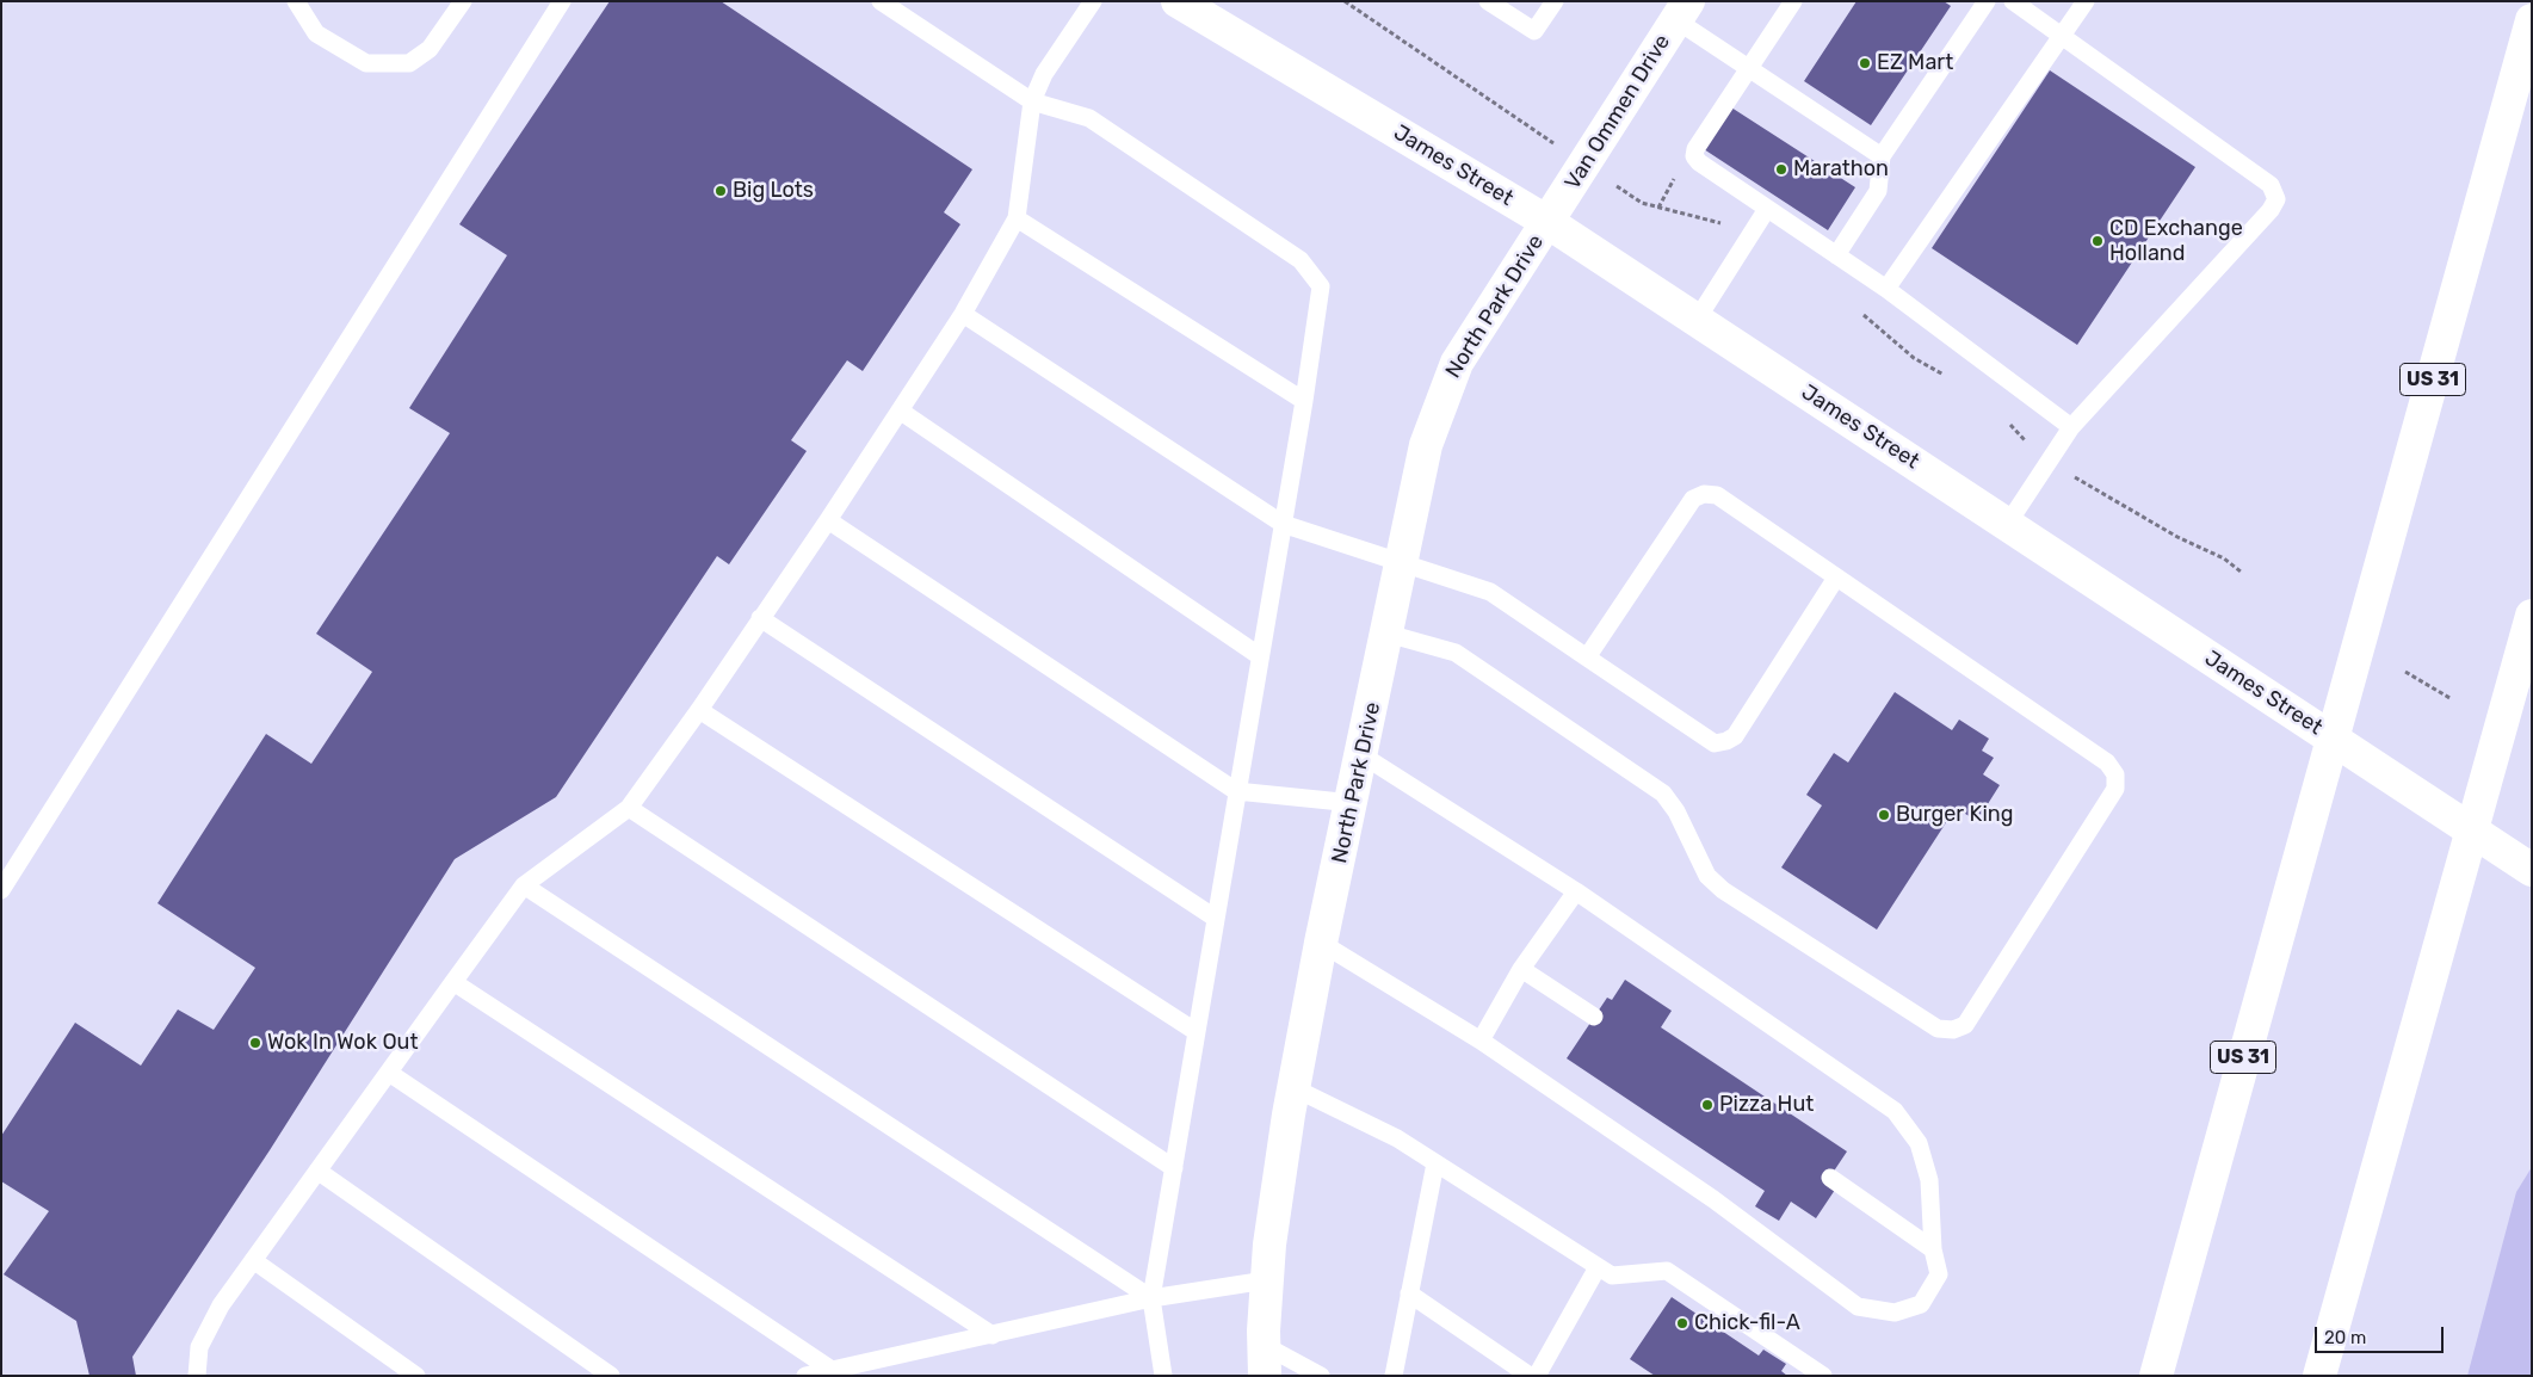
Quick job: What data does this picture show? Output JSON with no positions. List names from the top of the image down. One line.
{"streets":{"main road":["Van Ommen Drive","James Street","North Park Drive","US 31"]},"crossings":[["Van Ommen Drive","James Street"],["Van Ommen Drive","North Park Drive"],["James Street","North Park Drive"],["James Street","US 31"]],"places":["EZ Mart","Marathon","Big Lots","CD Exchange Holland","Burger King","Wok In Wok Out","Pizza Hut","Chick-fil-A"],"scale_bar":"20 m"}
